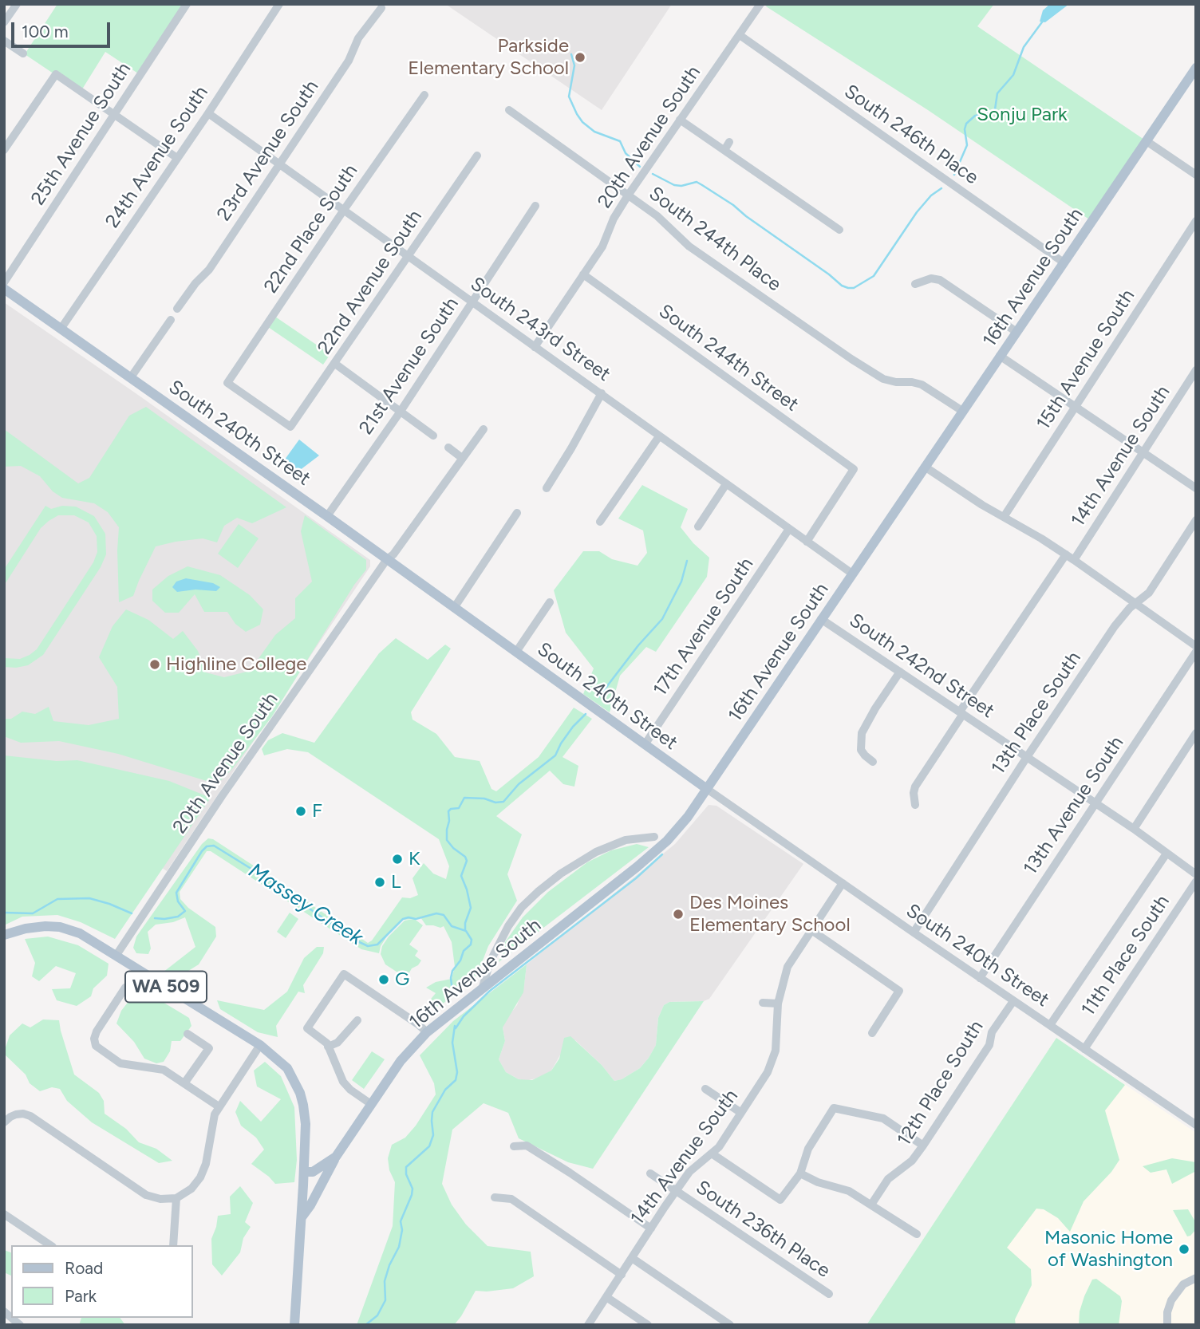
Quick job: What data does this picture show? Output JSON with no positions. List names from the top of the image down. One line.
{"streets":{"main road":["16th Avenue South","South 240th Street","WA 509"],"street":["25th Avenue South","South 246th Place","20th Avenue South","23rd Avenue South","24th Avenue South","22nd Place South","South 244th Place","22nd Avenue South","South 243rd Street","South 244th Street","15th Avenue South","21st Avenue South","14th Avenue South","17th Avenue South","South 242nd Street","13th Place South","13th Avenue South","11th Place South","12th Place South","South 236th Place"]},"crossings":[["South 246th Place","20th Avenue South"],["South 246th Place","16th Avenue South"],["20th Avenue South","South 244th Place"],["20th Avenue South","South 243rd Street"],["20th Avenue South","South 244th Street"],["20th Avenue South","South 240th Street"],["20th Avenue South","WA 509"],["23rd Avenue South","South 243rd Street"],["24th Avenue South","South 243rd Street"],["24th Avenue South","South 240th Street"],["22nd Place South","22nd Avenue South"],["22nd Place South","South 243rd Street"],["South 244th Place","16th Avenue South"],["16th Avenue South","South 243rd Street"],["16th Avenue South","South 240th Street"],["16th Avenue South","South 242nd Street"],["16th Avenue South","WA 509"],["22nd Avenue South","South 243rd Street"],["South 243rd Street","South 244th Street"],["South 243rd Street","21st Avenue South"],["South 243rd Street","17th Avenue South"],["21st Avenue South","South 240th Street"],["South 240th Street","14th Avenue South"],["South 240th Street","17th Avenue South"],["South 240th Street","13th Place South"],["South 240th Street","13th Avenue South"],["South 240th Street","11th Place South"],["South 240th Street","12th Place South"],["14th Avenue South","South 236th Place"],["South 242nd Street","13th Place South"],["South 242nd Street","13th Avenue South"]],"water":["Massey Creek"],"parks":["Sonju Park"],"places":["Parkside Elementary School","Highline College","F","K","L","Des Moines Elementary School","G","Masonic Home of Washington"],"legend":["Road","Park"],"scale_bar":"100 m"}
